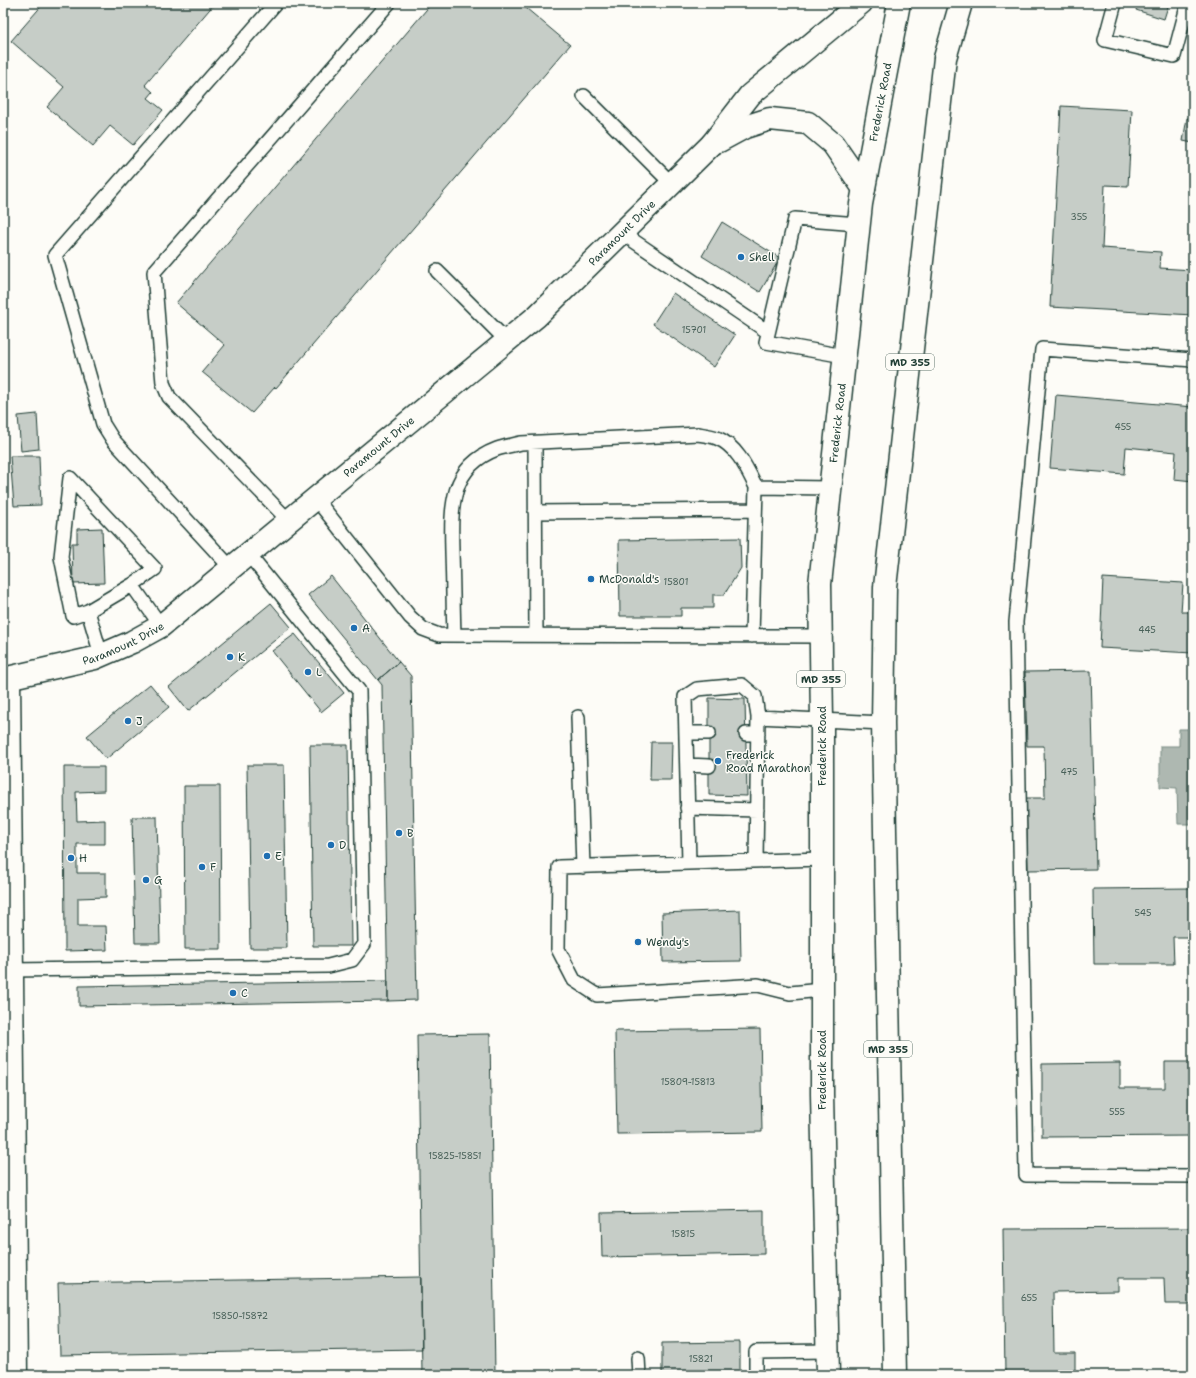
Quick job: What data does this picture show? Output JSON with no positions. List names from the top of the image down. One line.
{"streets":{"main road":["Frederick Road","Paramount Drive","MD 355"]},"places":["Shell","McDonald's","A","K","L","J","Frederick Road Marathon","B","D","E","H","F","G","Wendy's","C"],"house_numbers":["355","15701","455","15801","445","475","545","15809-15813","555","15825-15851","15815","655","15850-15872","15821"]}
